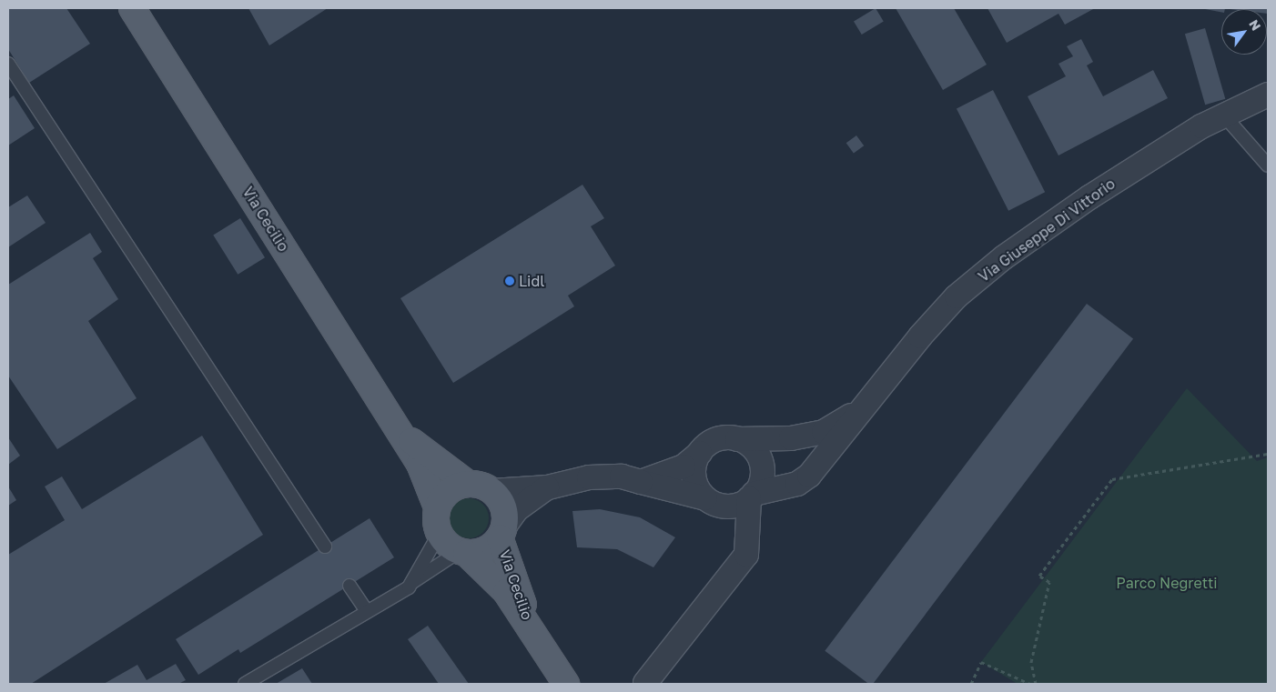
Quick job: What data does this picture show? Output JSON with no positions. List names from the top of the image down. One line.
{"streets":{"main road":["Via Cecilio"],"street":["Via Giuseppe Di Vittorio"]},"parks":["Parco Negretti"],"places":["Lidl"],"north":"top right"}
